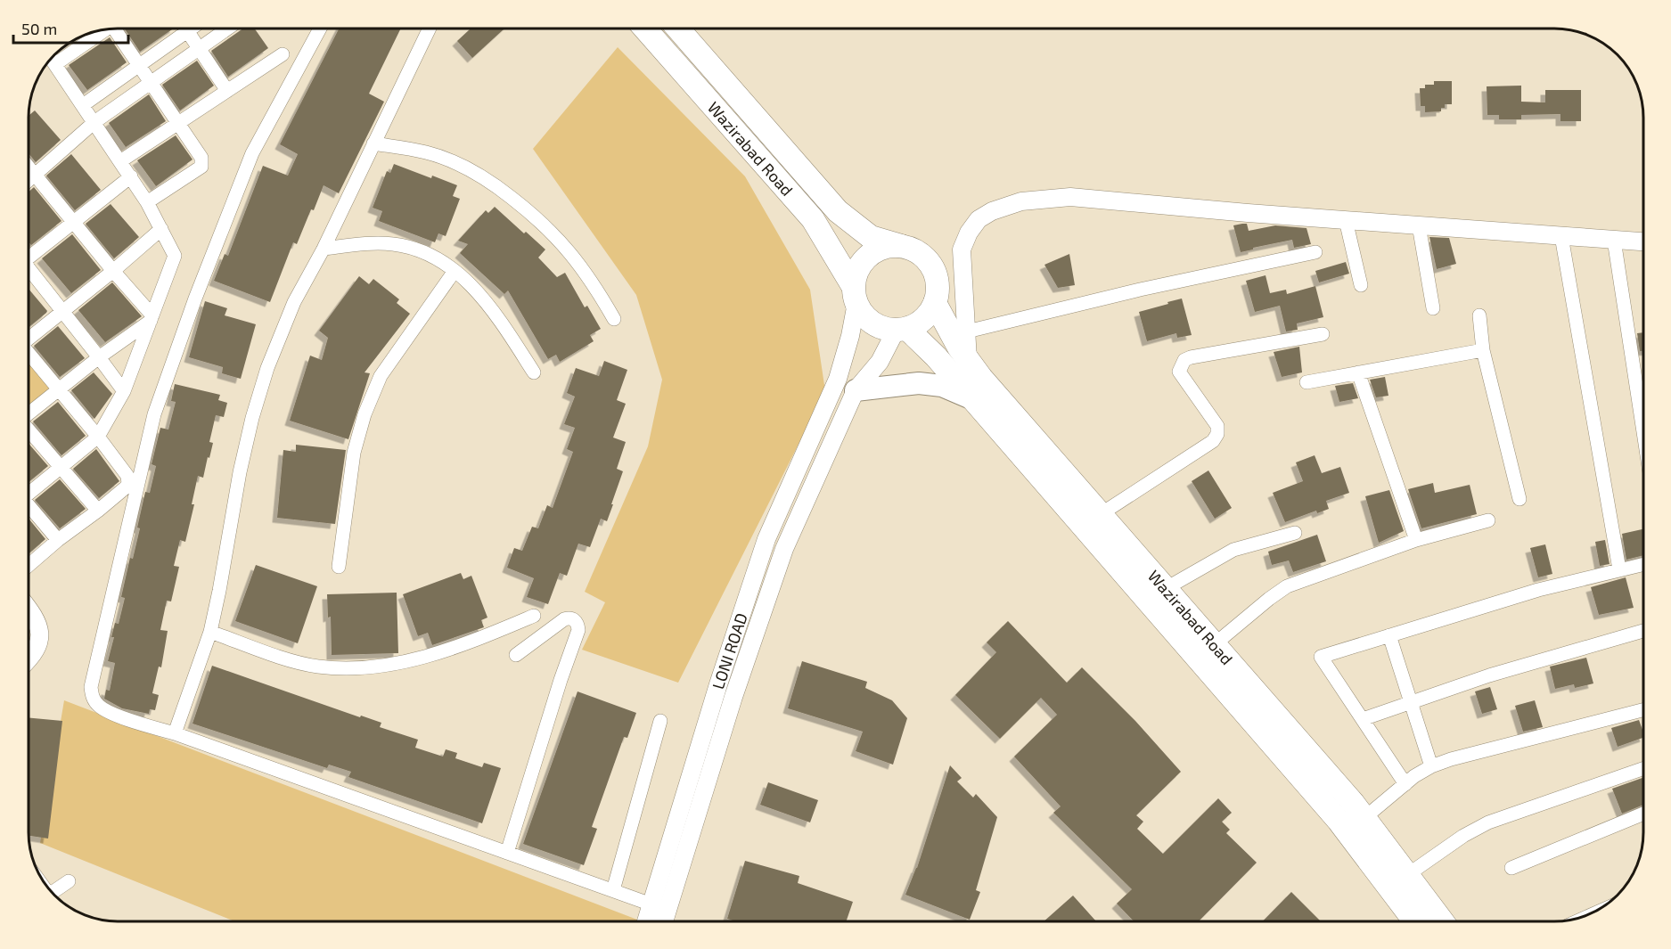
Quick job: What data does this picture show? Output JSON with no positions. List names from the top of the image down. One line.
{"streets":{"highway":["Wazirabad Road"],"street":["LONI ROAD"]},"crossings":[["Wazirabad Road","LONI ROAD"]],"scale_bar":"50 m"}
